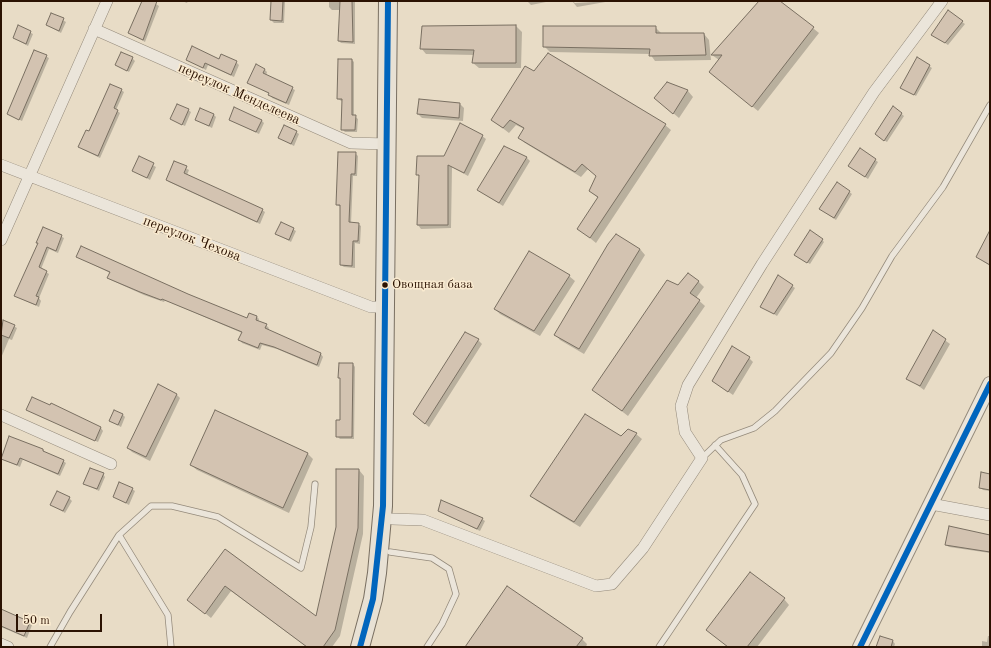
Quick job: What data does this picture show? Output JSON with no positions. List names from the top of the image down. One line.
{"streets":{"street":["переулок Менделеева","переулок Чехова"]},"places":["Овощная база"],"scale_bar":"50 m"}
